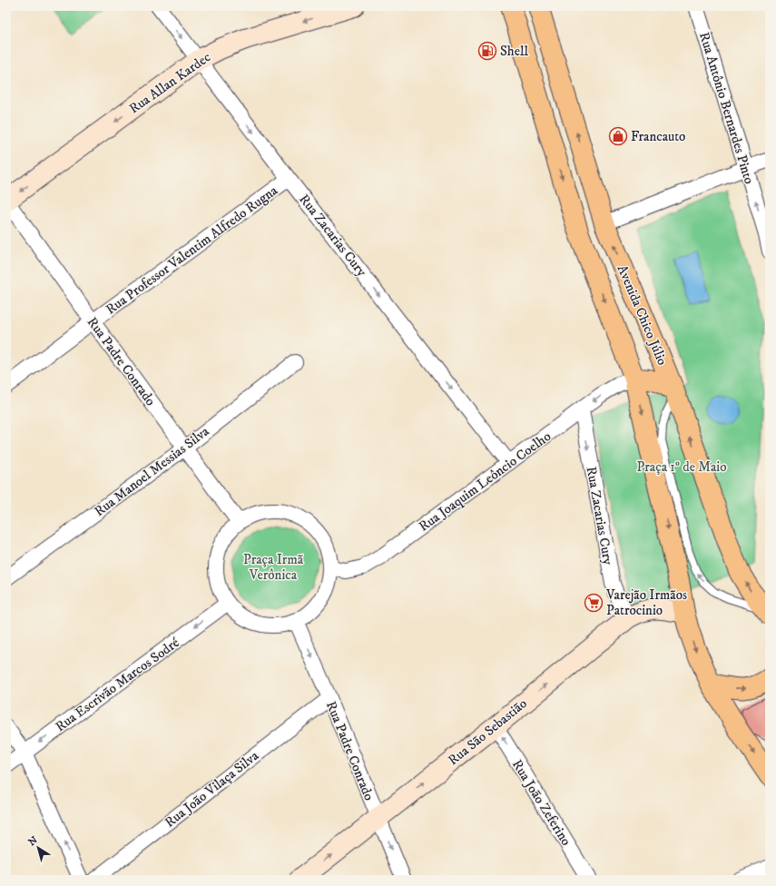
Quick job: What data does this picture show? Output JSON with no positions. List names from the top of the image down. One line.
{"streets":{"main road":["Avenida Chico Júlio"],"street":["Rua Allan Kardec","Rua Antônio Bernardes Pinto","Rua Zacarias Cury","Rua Professor Valentim Alfredo Rugna","Rua Padre Conrado","Rua Manoel Messias Silva","Rua Joaquim Leôncio Coelho","Rua Escrivão Marcos Sodré","Rua São Sebastião","Rua João Vilaça Silva","Rua João Zeferino"]},"crossings":[["Rua Allan Kardec","Rua Zacarias Cury"],["Rua Allan Kardec","Rua Padre Conrado"],["Rua Zacarias Cury","Rua Professor Valentim Alfredo Rugna"],["Rua Zacarias Cury","Rua Joaquim Leôncio Coelho"],["Rua Zacarias Cury","Rua São Sebastião"],["Rua Professor Valentim Alfredo Rugna","Rua Padre Conrado"],["Avenida Chico Júlio","Rua Joaquim Leôncio Coelho"],["Avenida Chico Júlio","Rua São Sebastião"],["Rua Padre Conrado","Rua Manoel Messias Silva"],["Rua Padre Conrado","Rua Joaquim Leôncio Coelho"],["Rua Padre Conrado","Rua Escrivão Marcos Sodré"],["Rua Padre Conrado","Rua São Sebastião"],["Rua Padre Conrado","Rua João Vilaça Silva"],["Rua Joaquim Leôncio Coelho","Rua Escrivão Marcos Sodré"],["Rua São Sebastião","Rua João Zeferino"]],"one_way":["Rua Allan Kardec","Rua Zacarias Cury","Rua Escrivão Marcos Sodré","Rua São Sebastião","Rua João Zeferino"],"parks":["Praça 1º de Maio","Praça Irmã Verônica"],"places":{"fuel station":["Shell"],"shop":["Francauto"],"supermarket":["Varejão Irmãos Patrocinio"]},"north":"top left"}
